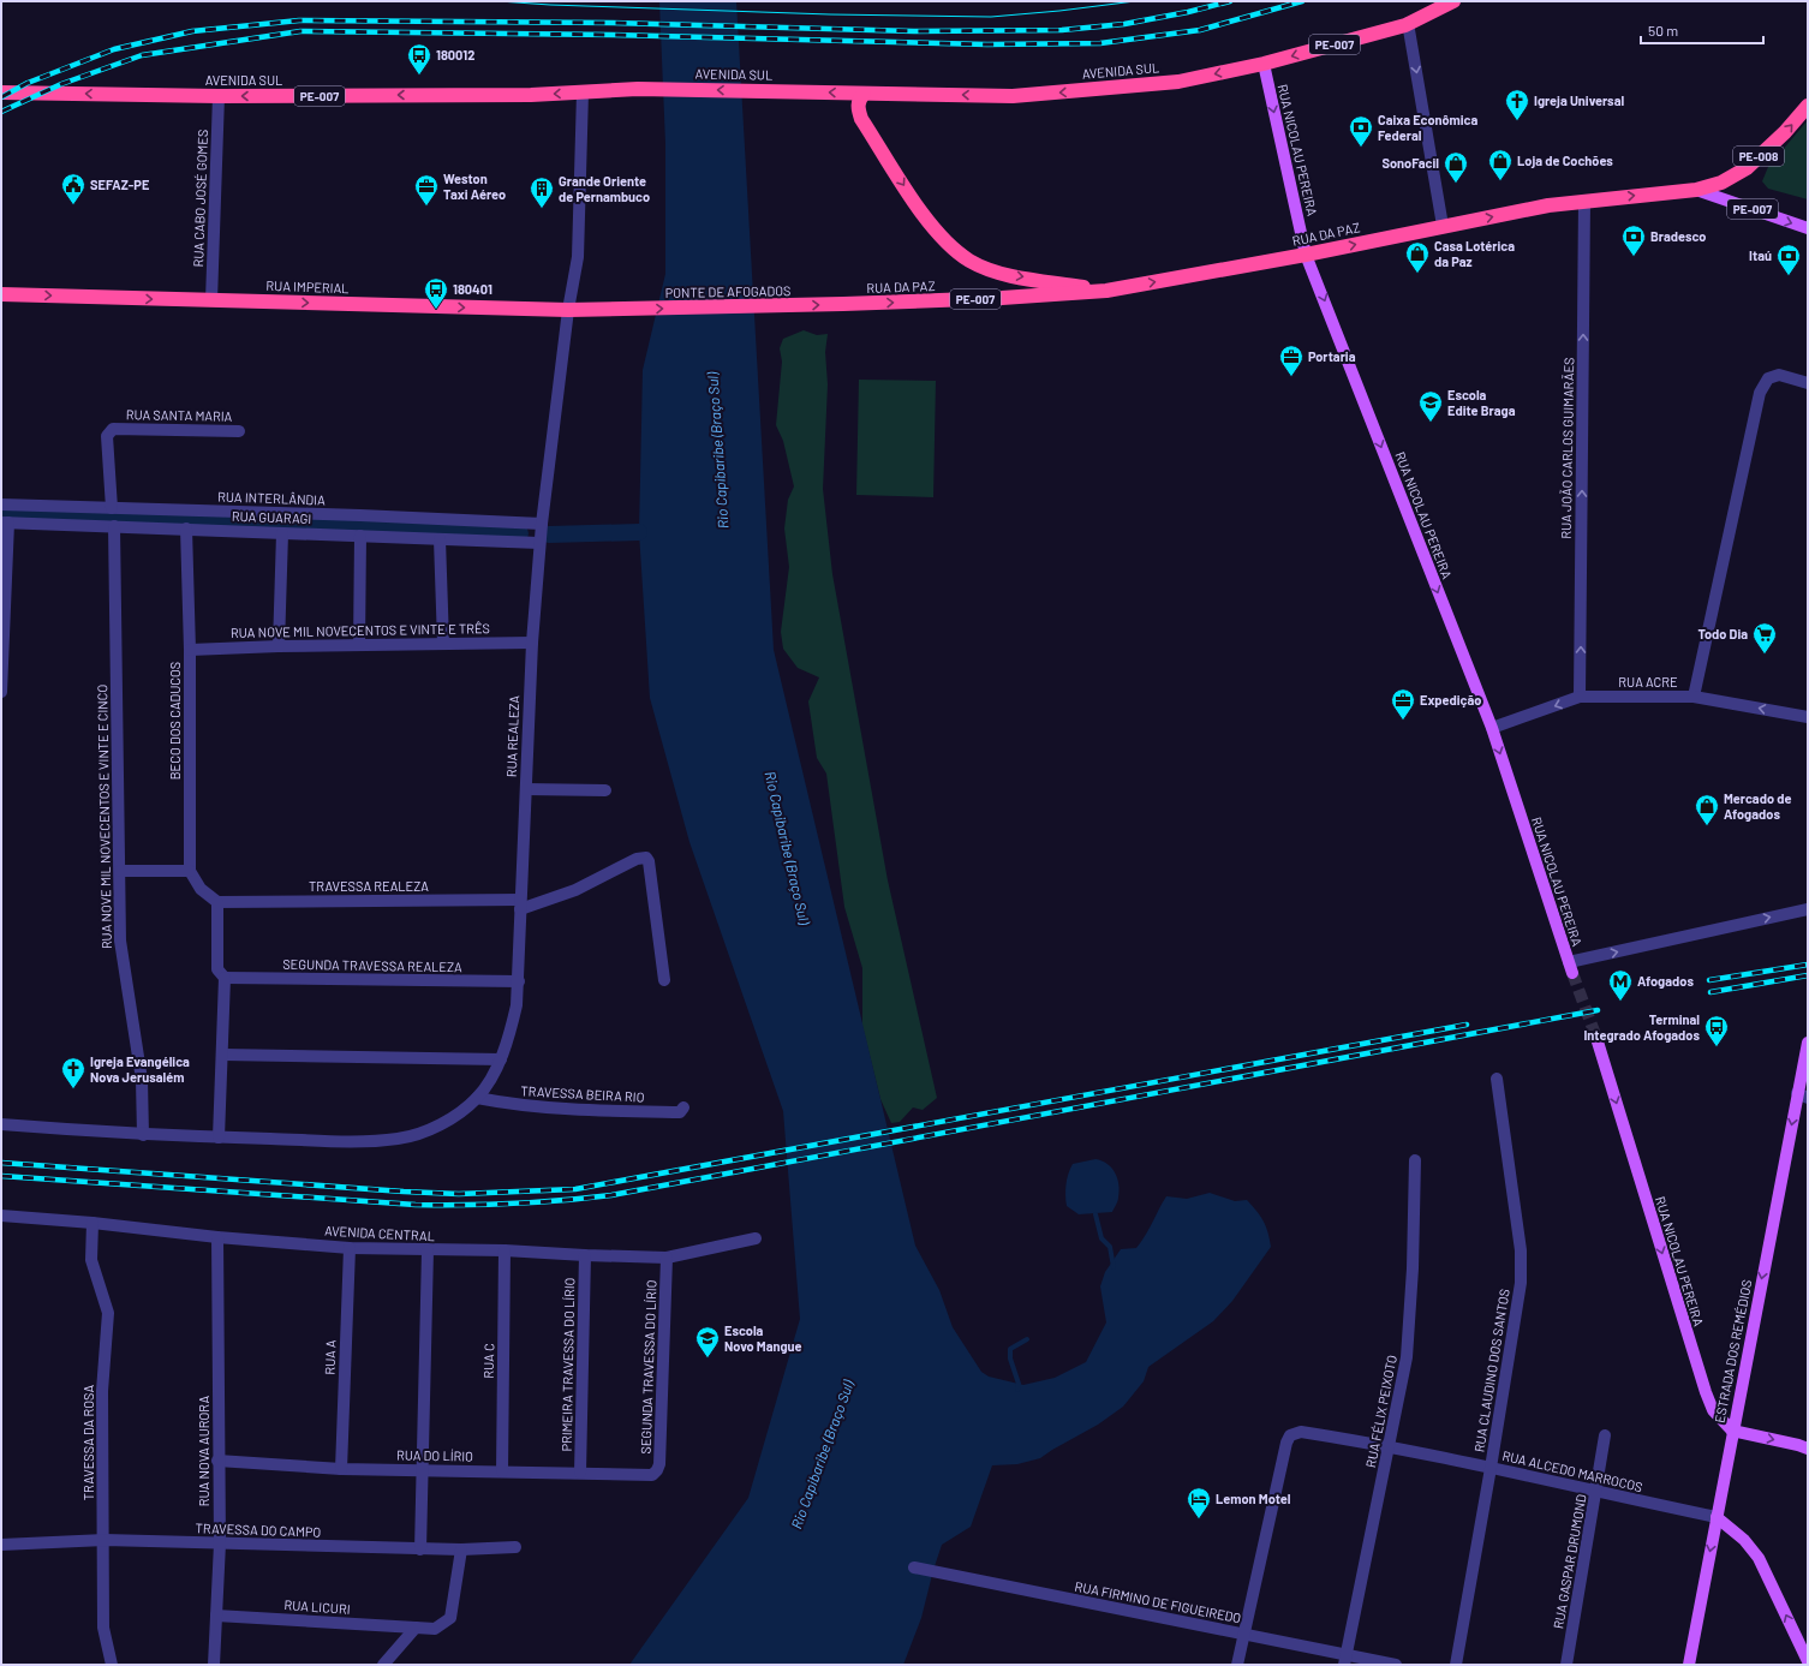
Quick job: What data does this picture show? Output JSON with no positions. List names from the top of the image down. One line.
{"streets":{"highway":["PE-007","AVENIDA SUL","PE-008","RUA DA PAZ","RUA IMPERIAL","PONTE DE AFOGADOS"],"main road":["RUA NICOLAU PEREIRA","ESTRADA DOS REMÉDIOS"],"street":["RUA CABO JOSÉ GOMES","RUA SANTA MARIA","RUA JOÃO CARLOS GUIMARÃES","RUA INTERLÂNDIA","RUA GUARAGI","RUA NOVE MIL NOVECENTOS E VINTE E TRÊS","RUA ACRE","BECO DOS CADUCOS","RUA REALEZA","RUA NOVE MIL NOVECENTOS E VINTE E CINCO","TRAVESSA REALEZA","SEGUNDA TRAVESSA REALEZA","TRAVESSA BEIRA RIO","AVENIDA CENTRAL","RUA A","RUA C","PRIMEIRA TRAVESSA DO LÍRIO","SEGUNDA TRAVESSA DO LÍRIO","RUA CLAUDINO DOS SANTOS","RUA FÉLIX PEIXOTO","TRAVESSA DA ROSA","RUA NOVA AURORA","RUA DO LÍRIO","RUA ALCEDO MARROCOS","TRAVESSA DO CAMPO","RUA GASPAR DRUMOND","RUA FIRMINO DE FIGUEIREDO","RUA LICURI"]},"crossings":[["AVENIDA SUL","RUA NICOLAU PEREIRA"],["AVENIDA SUL","RUA CABO JOSÉ GOMES"],["AVENIDA SUL","RUA REALEZA"],["RUA NICOLAU PEREIRA","RUA DA PAZ"],["RUA NICOLAU PEREIRA","RUA ACRE"],["RUA NICOLAU PEREIRA","ESTRADA DOS REMÉDIOS"],["PE-008","RUA DA PAZ"],["RUA CABO JOSÉ GOMES","RUA IMPERIAL"],["RUA DA PAZ","PONTE DE AFOGADOS"],["RUA DA PAZ","RUA JOÃO CARLOS GUIMARÃES"],["RUA IMPERIAL","PONTE DE AFOGADOS"],["RUA IMPERIAL","RUA REALEZA"],["RUA SANTA MARIA","RUA INTERLÂNDIA"],["RUA JOÃO CARLOS GUIMARÃES","RUA ACRE"],["RUA INTERLÂNDIA","RUA REALEZA"],["RUA GUARAGI","BECO DOS CADUCOS"],["RUA GUARAGI","RUA REALEZA"],["RUA GUARAGI","RUA NOVE MIL NOVECENTOS E VINTE E CINCO"],["RUA NOVE MIL NOVECENTOS E VINTE E TRÊS","BECO DOS CADUCOS"],["RUA NOVE MIL NOVECENTOS E VINTE E TRÊS","RUA REALEZA"],["RUA REALEZA","TRAVESSA REALEZA"],["RUA REALEZA","SEGUNDA TRAVESSA REALEZA"],["RUA REALEZA","TRAVESSA BEIRA RIO"],["AVENIDA CENTRAL","RUA A"],["AVENIDA CENTRAL","RUA C"],["AVENIDA CENTRAL","PRIMEIRA TRAVESSA DO LÍRIO"],["AVENIDA CENTRAL","SEGUNDA TRAVESSA DO LÍRIO"],["AVENIDA CENTRAL","TRAVESSA DA ROSA"],["AVENIDA CENTRAL","RUA NOVA AURORA"],["ESTRADA DOS REMÉDIOS","RUA ALCEDO MARROCOS"],["RUA A","RUA DO LÍRIO"],["RUA C","RUA DO LÍRIO"],["PRIMEIRA TRAVESSA DO LÍRIO","RUA DO LÍRIO"],["SEGUNDA TRAVESSA DO LÍRIO","RUA DO LÍRIO"],["RUA CLAUDINO DOS SANTOS","RUA ALCEDO MARROCOS"],["RUA FÉLIX PEIXOTO","RUA ALCEDO MARROCOS"],["RUA FÉLIX PEIXOTO","RUA FIRMINO DE FIGUEIREDO"],["TRAVESSA DA ROSA","TRAVESSA DO CAMPO"],["RUA NOVA AURORA","RUA DO LÍRIO"],["RUA NOVA AURORA","TRAVESSA DO CAMPO"],["RUA NOVA AURORA","RUA LICURI"],["RUA ALCEDO MARROCOS","RUA GASPAR DRUMOND"],["RUA ALCEDO MARROCOS","RUA FIRMINO DE FIGUEIREDO"],["TRAVESSA DO CAMPO","RUA LICURI"]],"one_way":["AVENIDA SUL","RUA NICOLAU PEREIRA","RUA DA PAZ","RUA IMPERIAL","PONTE DE AFOGADOS","RUA JOÃO CARLOS GUIMARÃES","RUA ACRE","ESTRADA DOS REMÉDIOS"],"water":["Rio Capibaribe (Braço Sul)"],"places":{"bus stop":["180012","180401","Terminal Integrado Afogados"],"church":["Igreja Universal","Igreja Evangélica Nova Jerusalém"],"bank":["Caixa Econômica Federal","Bradesco","Itaú"],"shop":["Loja de Cochões","SonoFacil","Casa Lotérica da Paz","Mercado de Afogados"],"public building":["SEFAZ-PE"],"office":["Weston Taxi Aéreo","Portaria","Expedição"],"building":["Grande Oriente de Pernambuco"],"school or university":["Escola Edite Braga","Escola Novo Mangue"],"supermarket":["Todo Dia"],"metro station":["Afogados"],"hotel":["Lemon Motel"]},"scale_bar":"50 m"}
